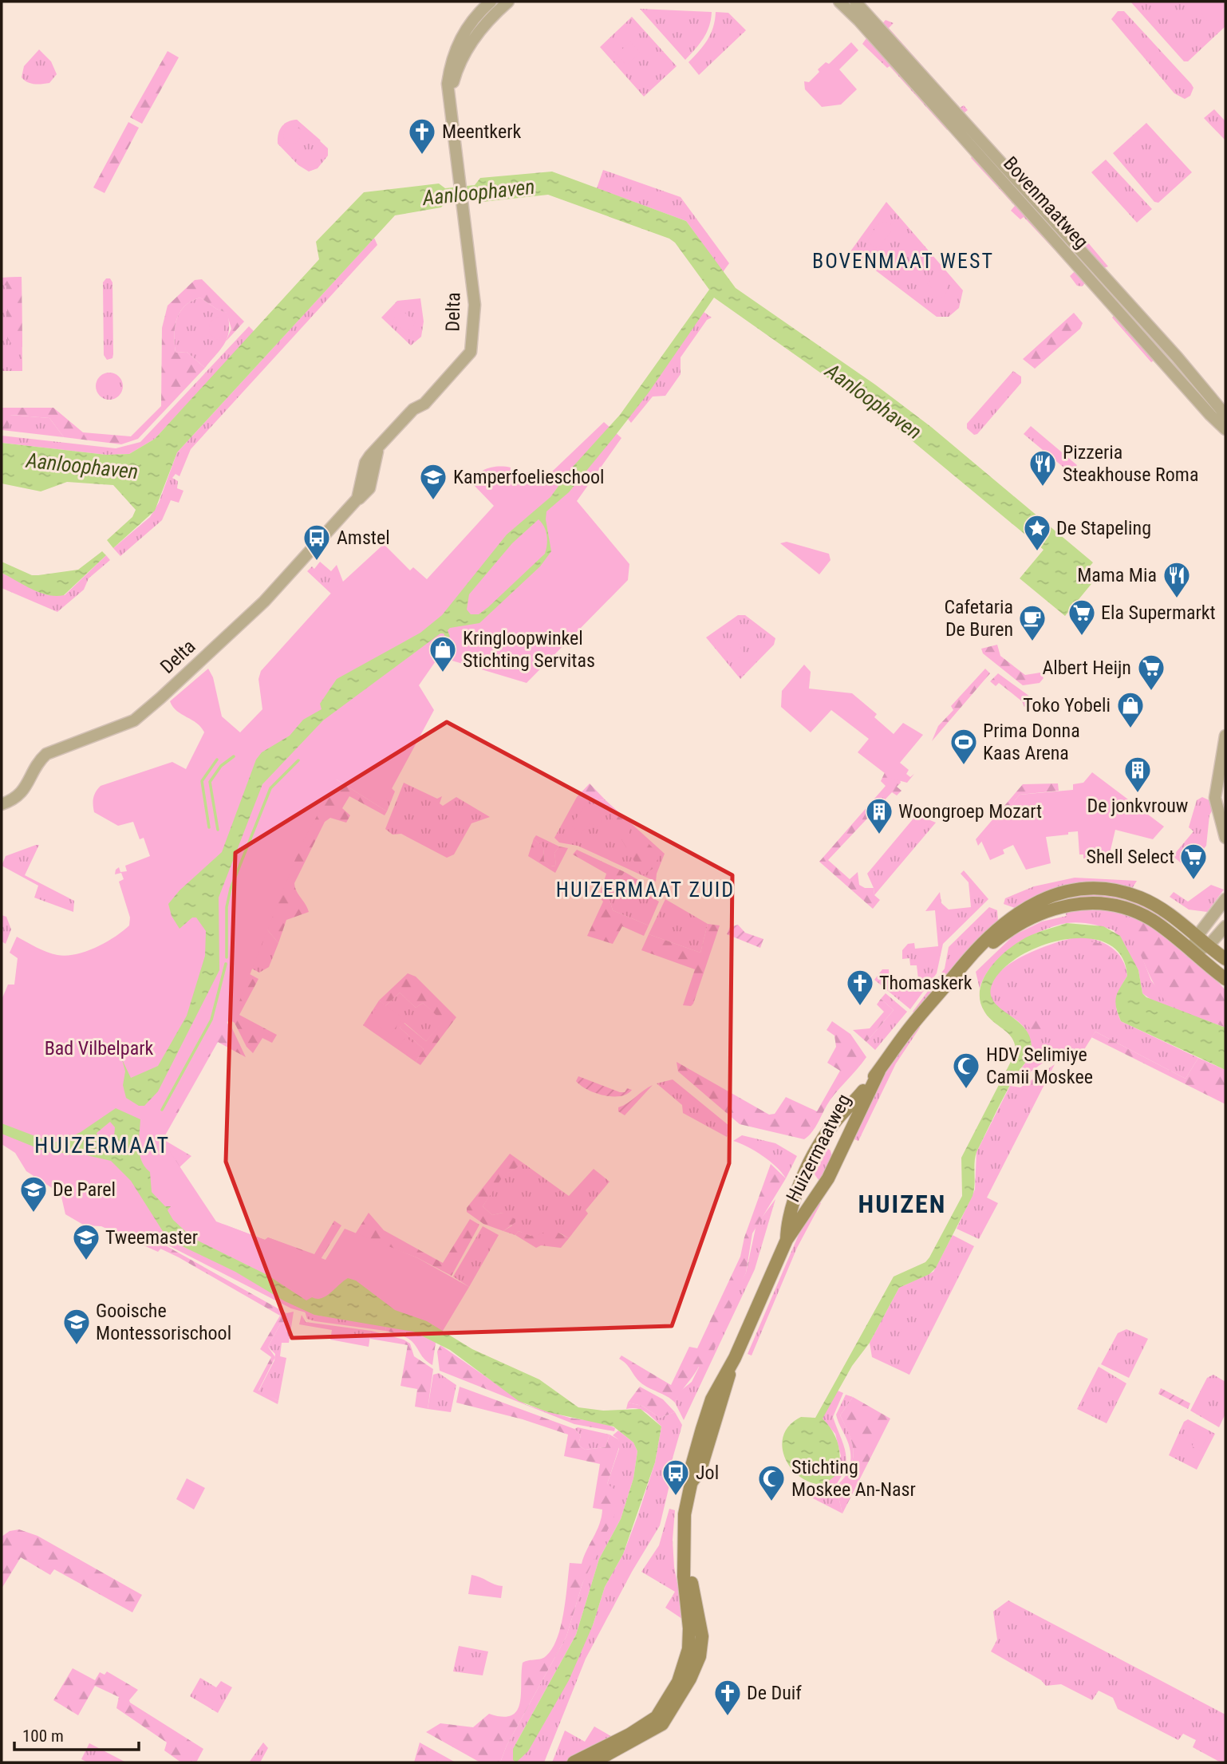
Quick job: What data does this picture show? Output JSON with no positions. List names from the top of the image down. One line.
{"streets":{"main road":["Huizermaatweg"],"street":["Bovenmaatweg","Delta"]},"districts":["BOVENMAAT WEST","HUIZERMAAT ZUID","HUIZERMAAT","HUIZEN"],"water":["Aanloophaven"],"parks":["Bad Vilbelpark"],"places":{"church":["Meentkerk","Thomaskerk","De Duif"],"restaurant":["Pizzeria Steakhouse Roma","Mama Mia"],"school or university":["Kamperfoelieschool","De Parel","Tweemaster","Gooische Montessorischool"],"place":["De Stapeling"],"bus stop":["Amstel","Jol"],"supermarket":["Ela Supermarkt","Albert Heijn","Shell Select"],"cafe":["Cafetaria De Buren"],"shop":["Kringloopwinkel Stichting Servitas","Toko Yobeli"],"sports":["Prima Donna Kaas Arena"],"building":["De jonkvrouw","Woongroep Mozart"],"mosque":["HDV Selimiye Camii Moskee","Stichting Moskee An-Nasr"]},"scale_bar":"100 m"}
